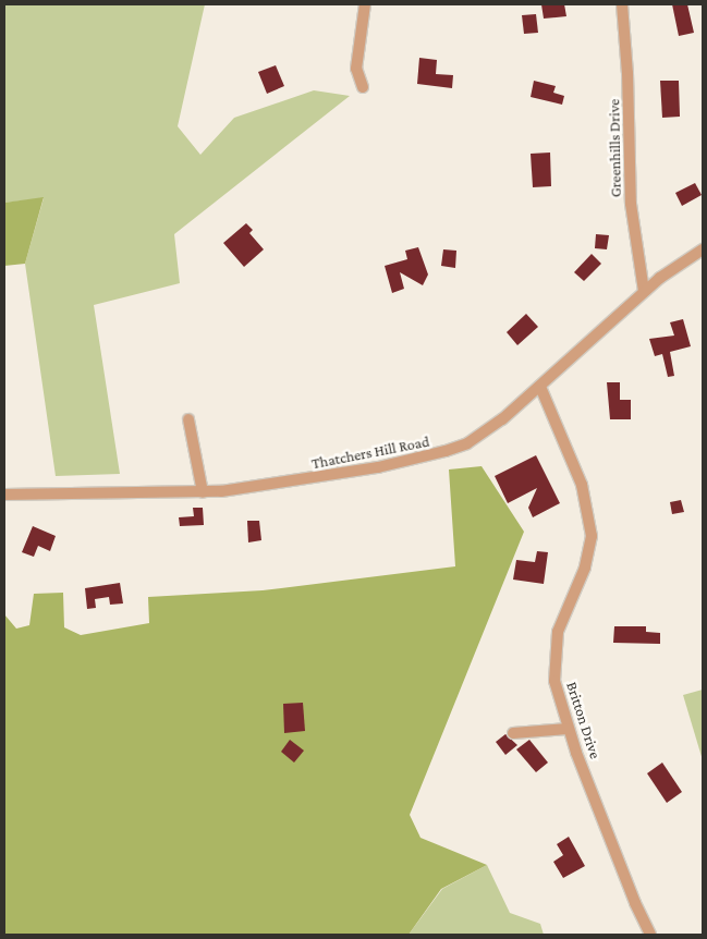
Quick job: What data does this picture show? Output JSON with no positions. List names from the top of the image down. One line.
{"streets":{"street":["Greenhills Drive","Thatchers Hill Road","Britton Drive"]},"crossings":[["Greenhills Drive","Thatchers Hill Road"],["Thatchers Hill Road","Britton Drive"]]}
